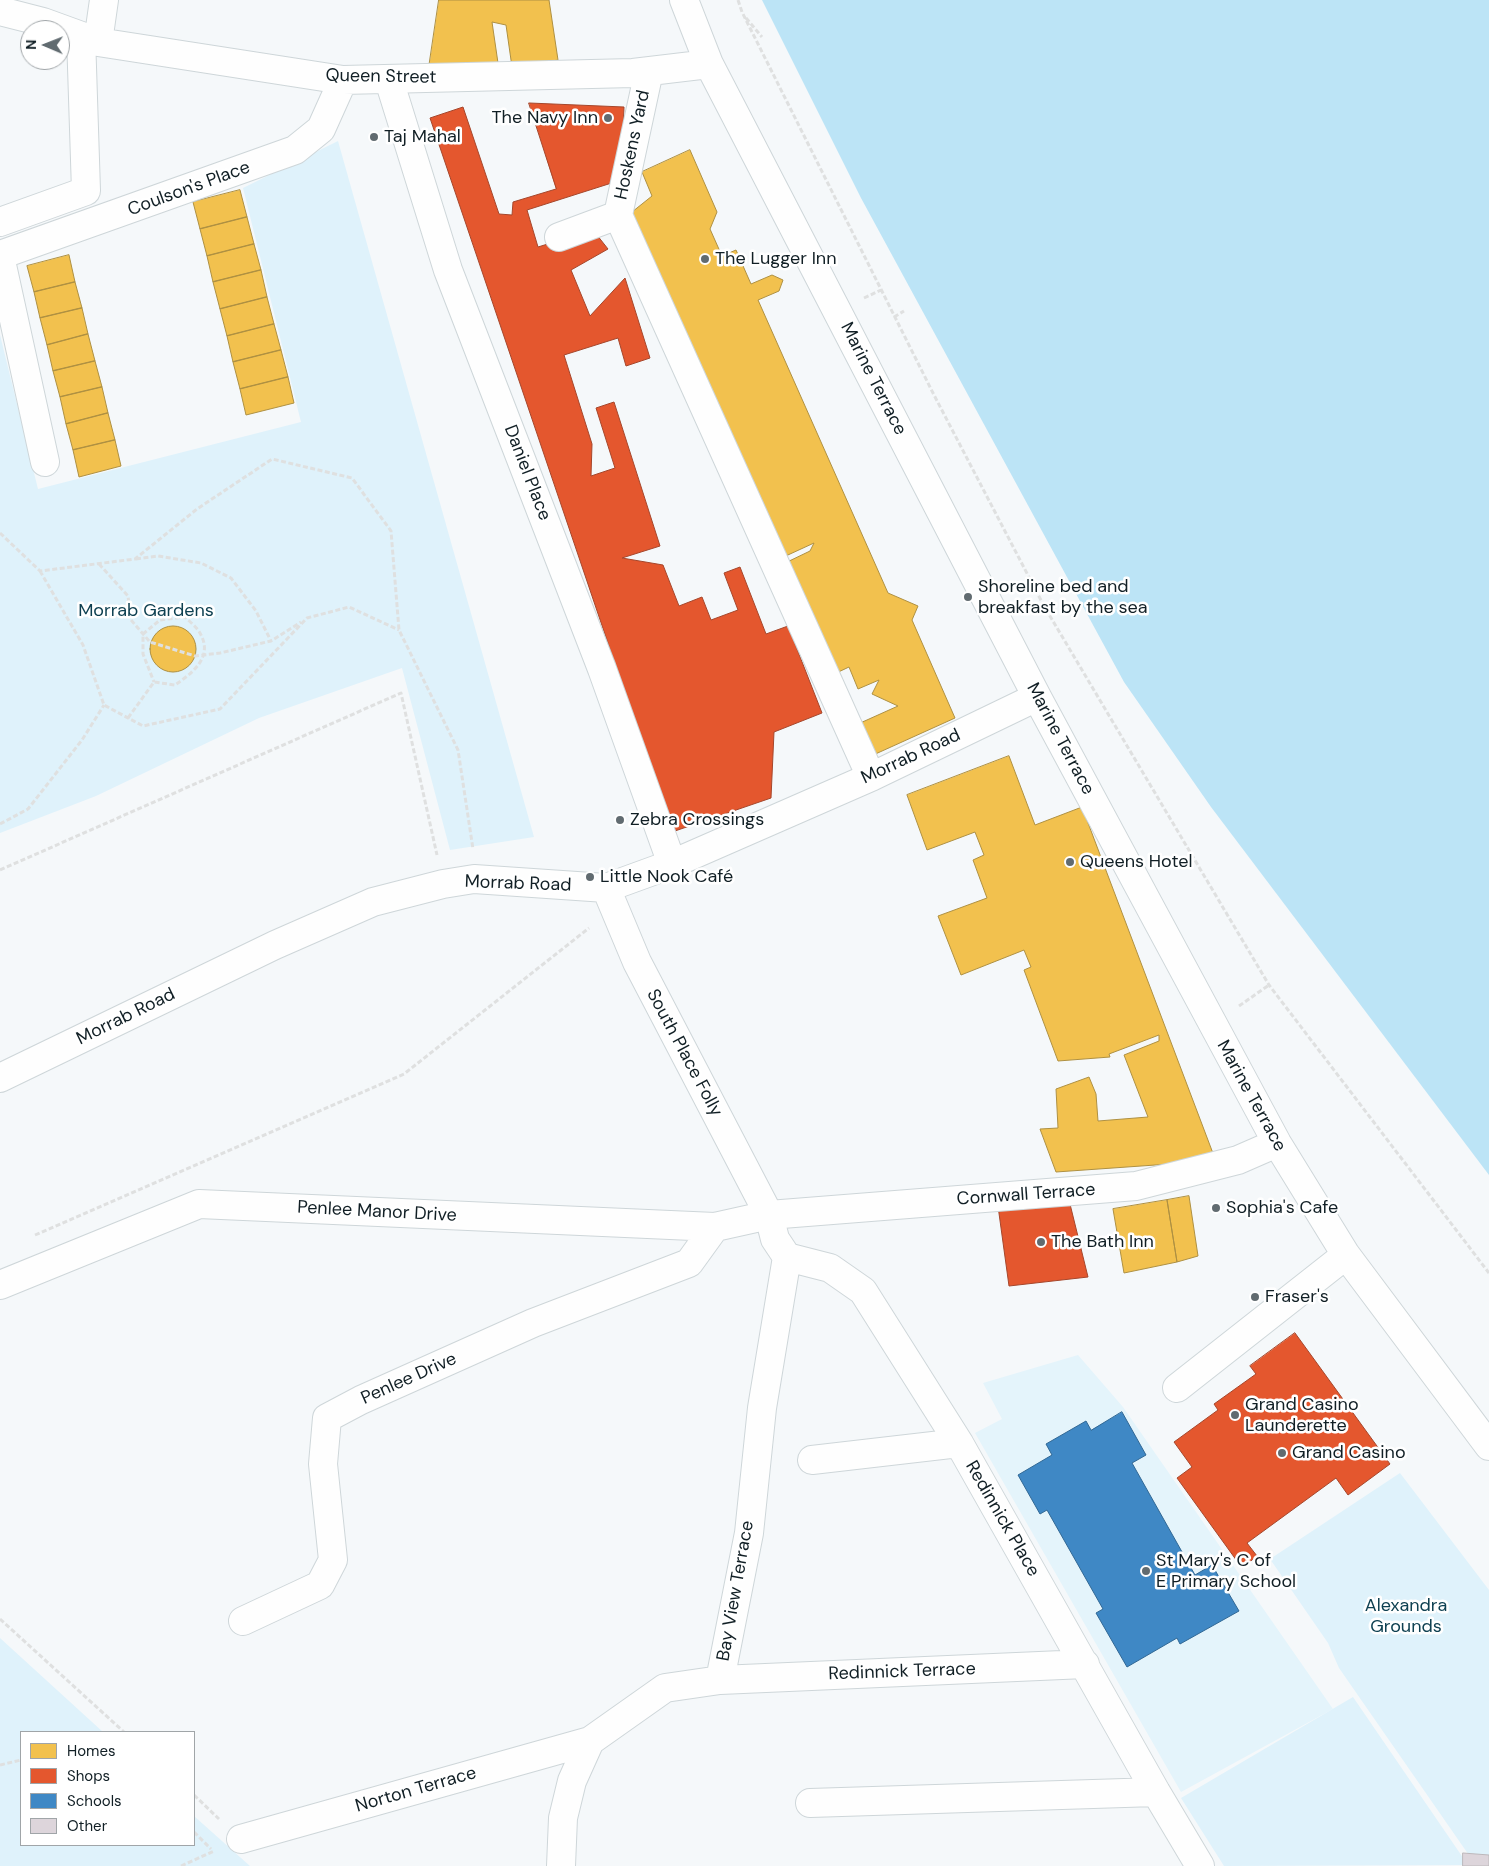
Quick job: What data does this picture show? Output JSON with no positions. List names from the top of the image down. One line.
{"streets":{"street":["Queen Street","Hoskens Yard","Coulson's Place","Marine Terrace","Daniel Place","Morrab Road","South Place Folly","Cornwall Terrace","Penlee Manor Drive","Penlee Drive","Redinnick Place","Bay View Terrace","Redinnick Terrace","Norton Terrace"]},"crossings":[["Queen Street","Hoskens Yard"],["Queen Street","Coulson's Place"],["Queen Street","Marine Terrace"],["Queen Street","Daniel Place"],["Marine Terrace","Morrab Road"],["Marine Terrace","Cornwall Terrace"],["Daniel Place","Morrab Road"],["Morrab Road","South Place Folly"],["South Place Folly","Cornwall Terrace"],["South Place Folly","Penlee Manor Drive"],["Cornwall Terrace","Penlee Manor Drive"],["Penlee Manor Drive","Penlee Drive"],["Redinnick Place","Bay View Terrace"],["Redinnick Place","Redinnick Terrace"],["Bay View Terrace","Redinnick Terrace"],["Bay View Terrace","Norton Terrace"]],"parks":["Morrab Gardens","Alexandra Grounds"],"places":["The Navy Inn","Taj Mahal","The Lugger Inn","Shoreline bed and breakfast by the sea","Zebra Crossings","Queens Hotel","Little Nook Café","Sophia's Cafe","The Bath Inn","Fraser's","Grand Casino Launderette","Grand Casino","St Mary's C of E Primary School"],"legend":["Homes","Shops","Schools","Other"],"north":"left"}
